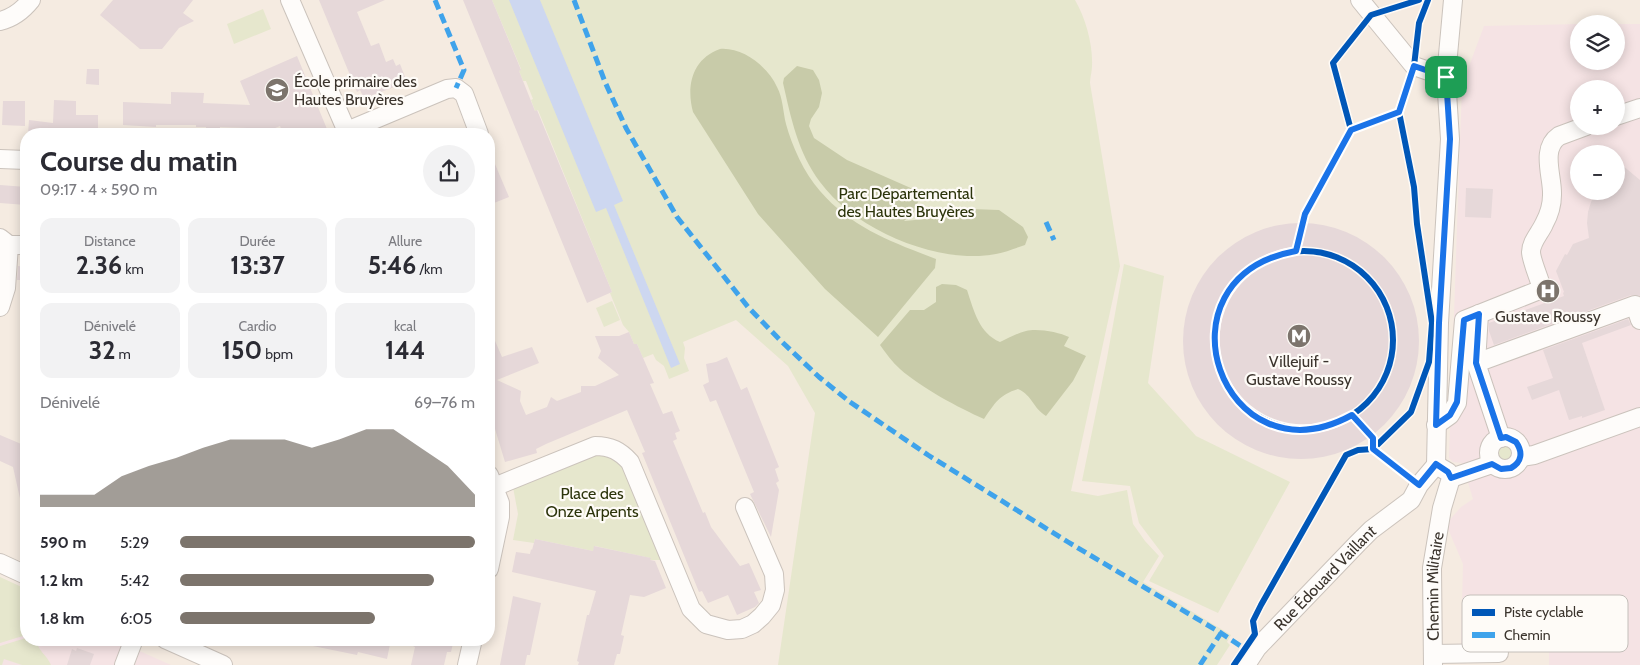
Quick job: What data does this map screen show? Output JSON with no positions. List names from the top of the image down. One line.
{"streets":{"street":["Rue Édouard Vaillant","Chemin Militaire"]},"parks":["Parc Départemental des Hautes Bruyères","Place des Onze Arpents"],"places":{"school or university":["École primaire des Hautes Bruyères"],"hospital":["Gustave Roussy"],"metro station":["Villejuif - Gustave Roussy"]},"legend":["Piste cyclable","Chemin"],"page":{"map_buttons":["+","−"],"heading":["Course du matin","09:17 · 4 × 590 m"],"stats":[["Distance","2.36 km"],["Durée","13:37"],["Allure","5:46 /km"],["Dénivelé","32 m"],["Cardio","150 bpm"],["kcal","144"]],"chart":["Dénivelé","69–76 m"],"list":[{"name":"590 m","note":"5:29"},{"name":"1.2 km","note":"5:42"},{"name":"1.8 km","note":"6:05"}]}}
